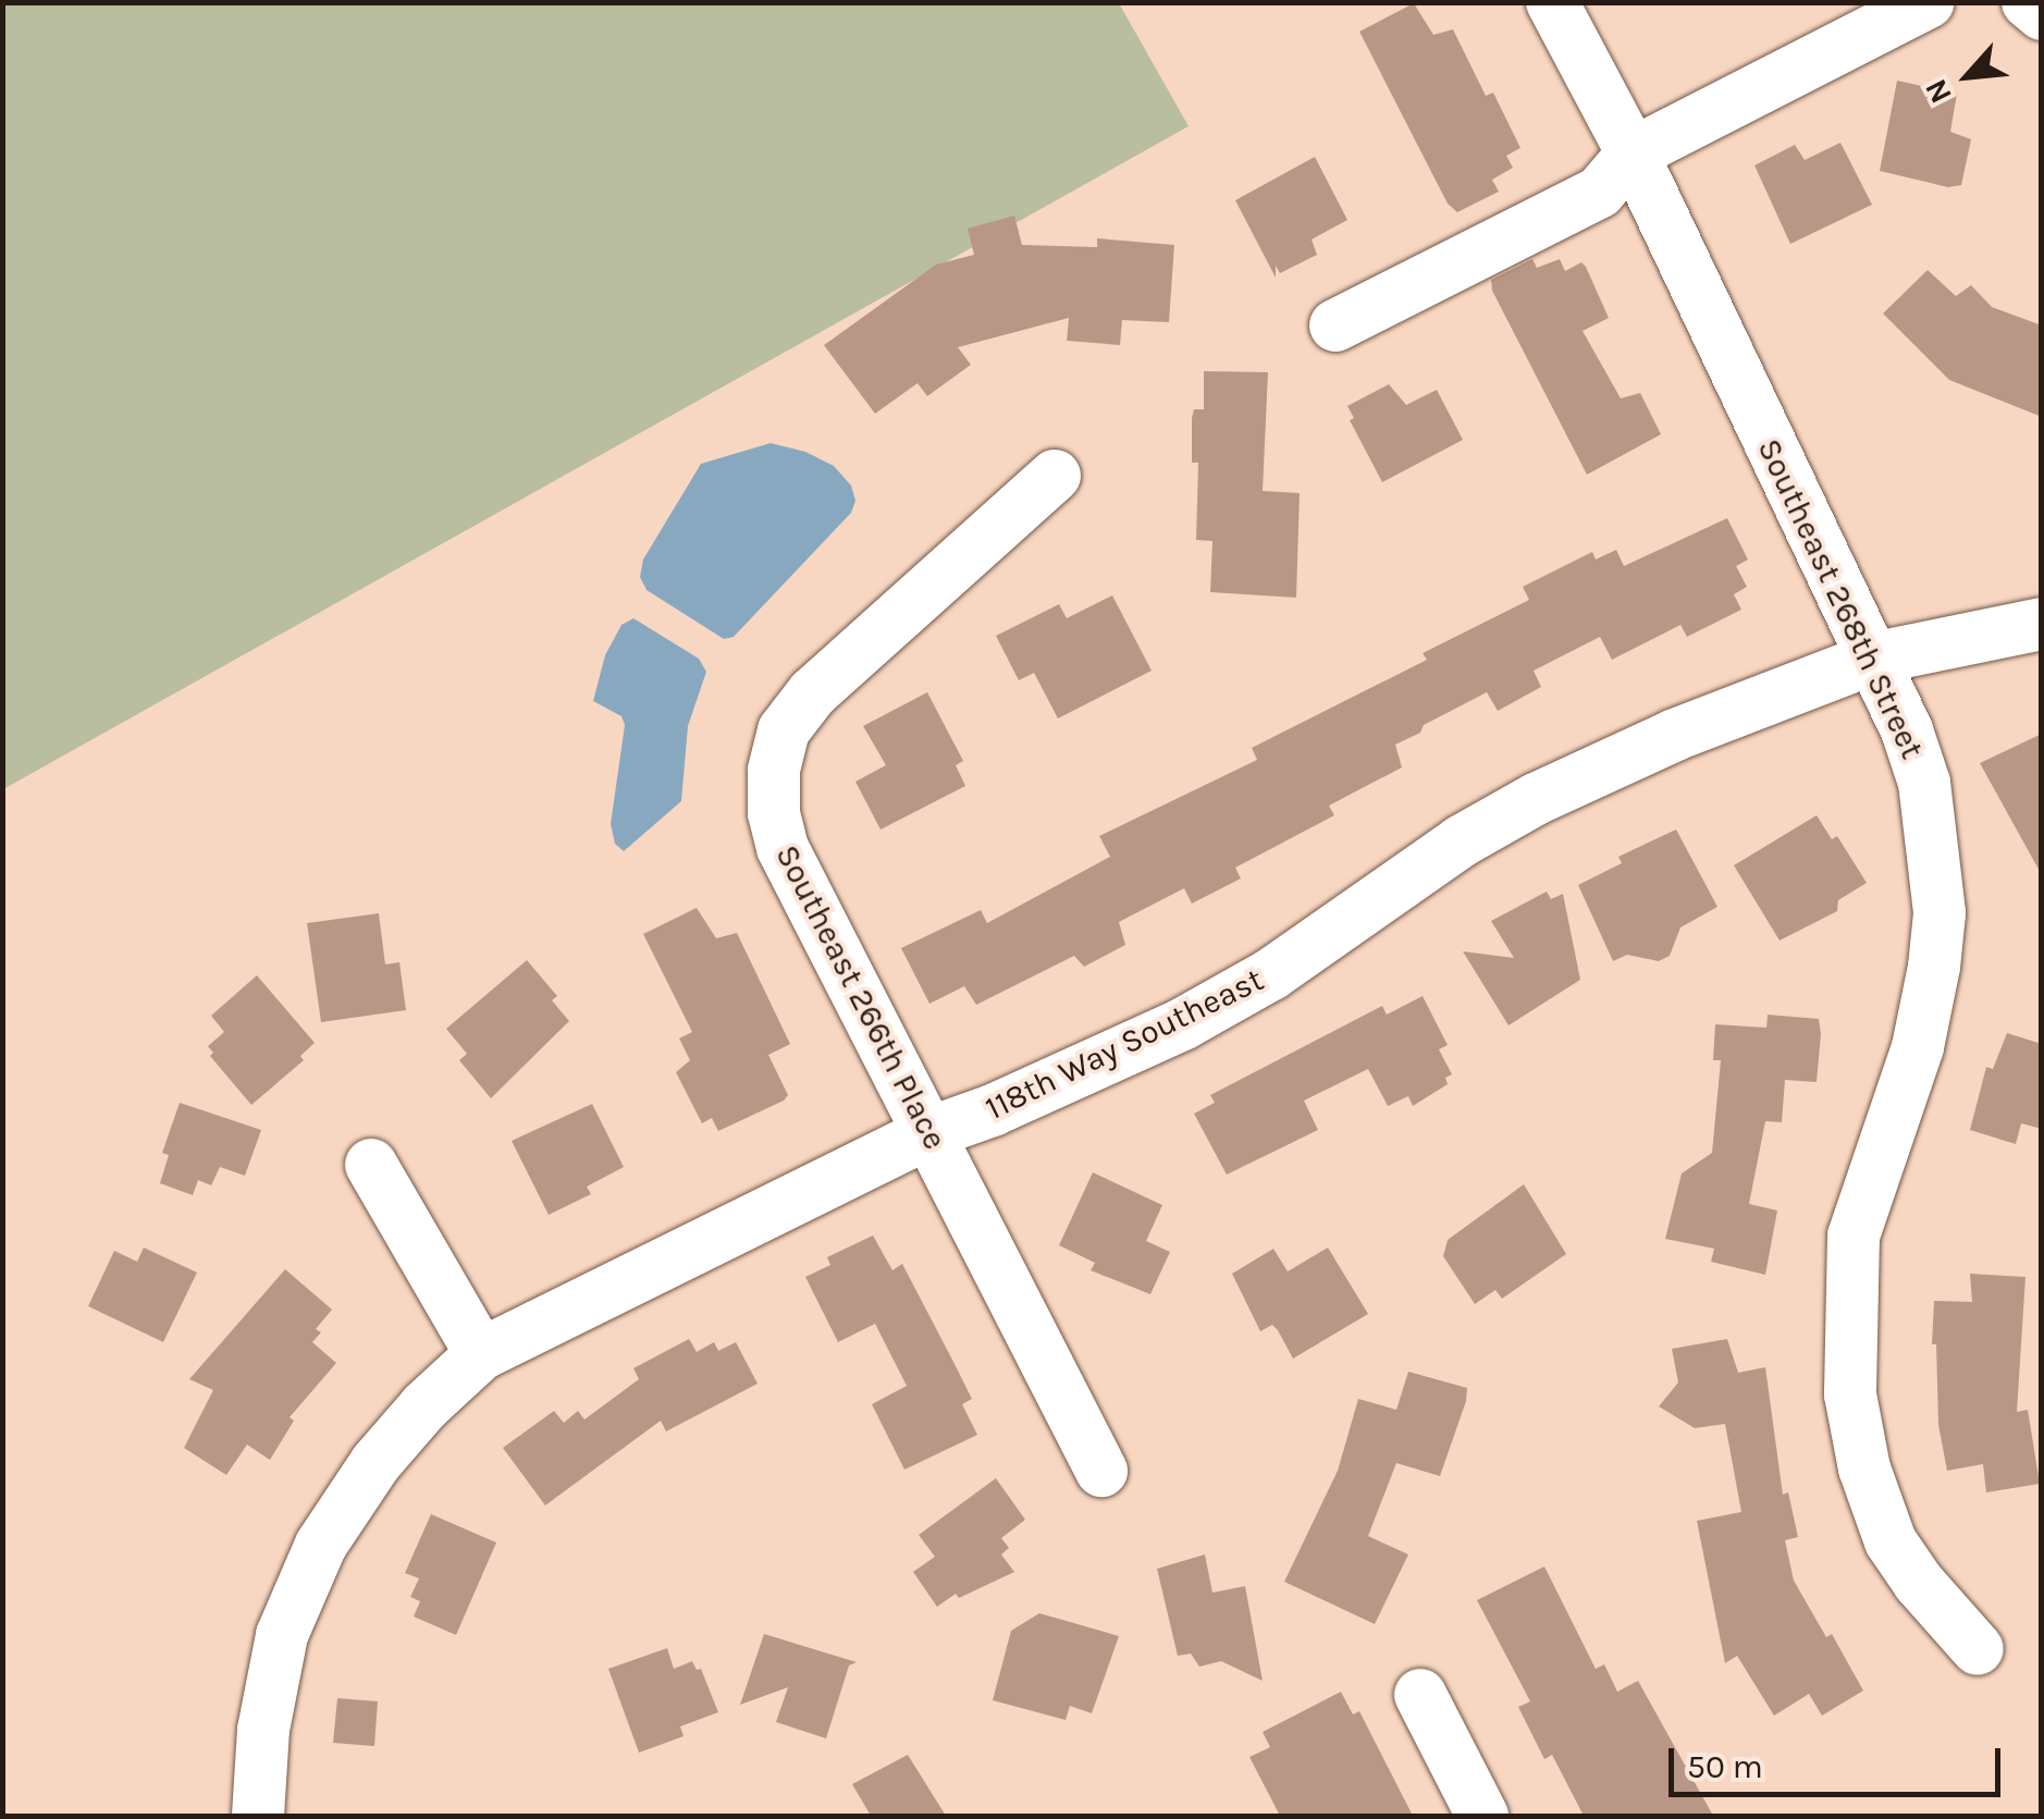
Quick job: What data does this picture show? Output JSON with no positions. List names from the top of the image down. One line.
{"streets":{"street":["Southeast 268th Street","Southeast 266th Place","118th Way Southeast"]},"crossings":[["Southeast 268th Street","118th Way Southeast"],["Southeast 266th Place","118th Way Southeast"]],"scale_bar":"50 m","north":"bottom left"}
